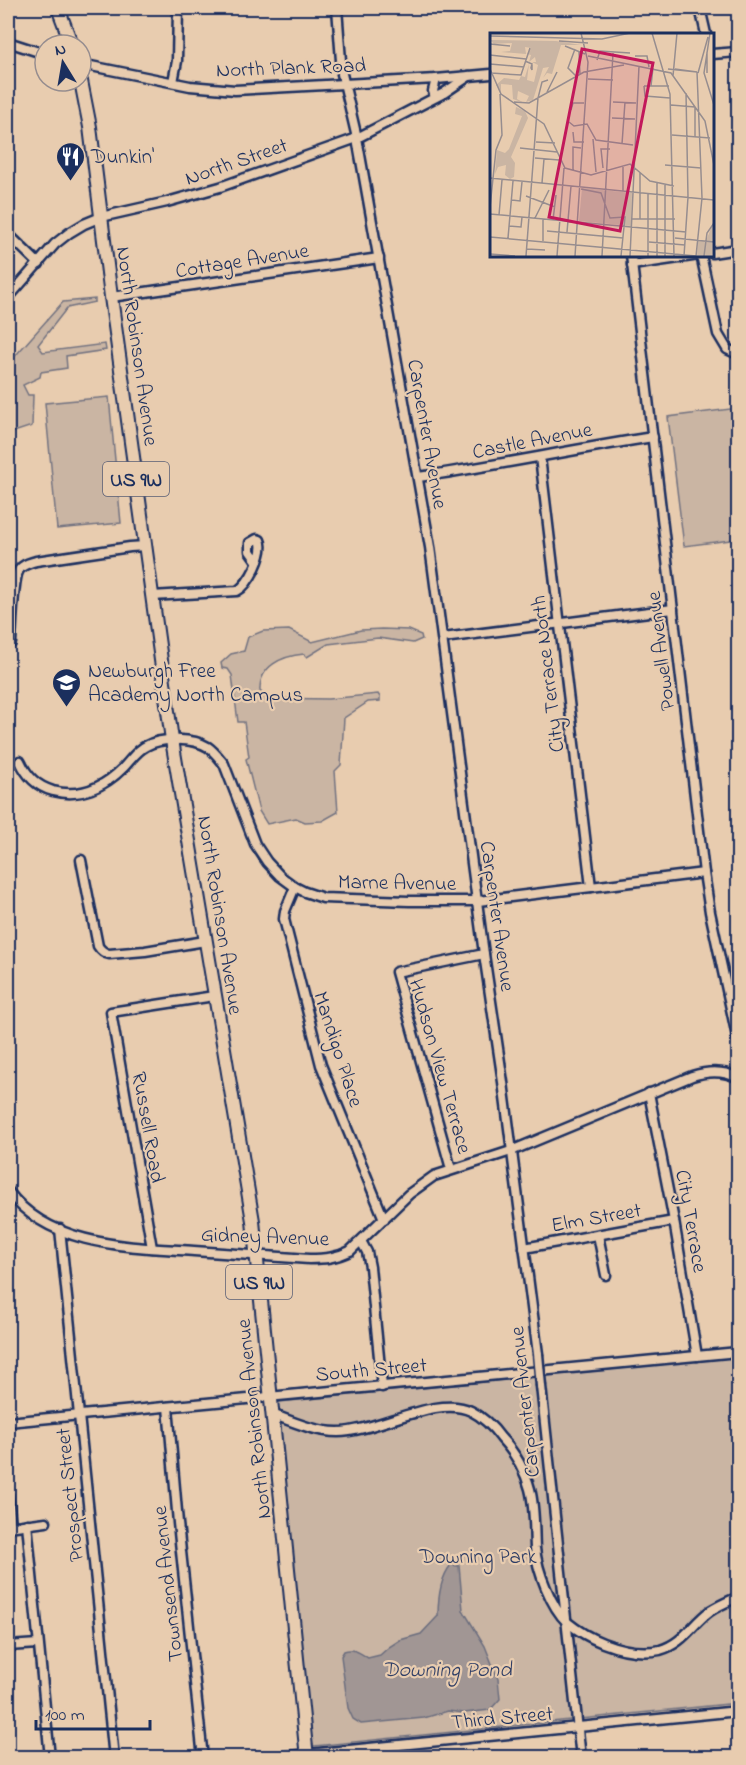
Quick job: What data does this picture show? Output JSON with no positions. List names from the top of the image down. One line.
{"streets":{"highway":["North Robinson Avenue","US 9W"],"street":["North Plank Road","North Street","Cottage Avenue","Carpenter Avenue","Castle Avenue","Powell Avenue","City Terrace North","Marne Avenue","Mandigo Place","Hudson View Terrace","Russell Road","Elm Street","City Terrace","Gidney Avenue","South Street","Prospect Street","Townsend Avenue","Third Street"]},"crossings":[["North Plank Road","North Street"],["North Plank Road","Carpenter Avenue"],["North Street","North Robinson Avenue"],["North Street","Carpenter Avenue"],["Cottage Avenue","North Robinson Avenue"],["Cottage Avenue","Carpenter Avenue"],["North Robinson Avenue","Marne Avenue"],["North Robinson Avenue","Russell Road"],["North Robinson Avenue","Gidney Avenue"],["North Robinson Avenue","South Street"],["North Robinson Avenue","Third Street"],["Carpenter Avenue","Castle Avenue"],["Carpenter Avenue","Marne Avenue"],["Carpenter Avenue","Hudson View Terrace"],["Carpenter Avenue","Elm Street"],["Carpenter Avenue","Gidney Avenue"],["Carpenter Avenue","Third Street"],["Castle Avenue","Powell Avenue"],["Castle Avenue","City Terrace North"],["Powell Avenue","Marne Avenue"],["City Terrace North","Marne Avenue"],["Marne Avenue","Mandigo Place"],["Mandigo Place","Gidney Avenue"],["Hudson View Terrace","Gidney Avenue"],["Russell Road","Gidney Avenue"],["Elm Street","City Terrace"],["City Terrace","Gidney Avenue"],["City Terrace","South Street"],["Gidney Avenue","Prospect Street"],["South Street","Prospect Street"],["South Street","Townsend Avenue"]],"water":["Downing Pond"],"parks":["Downing Park"],"places":{"restaurant":["Dunkin'"],"school or university":["Newburgh Free Academy North Campus"]},"scale_bar":"100 m","north":"top"}
